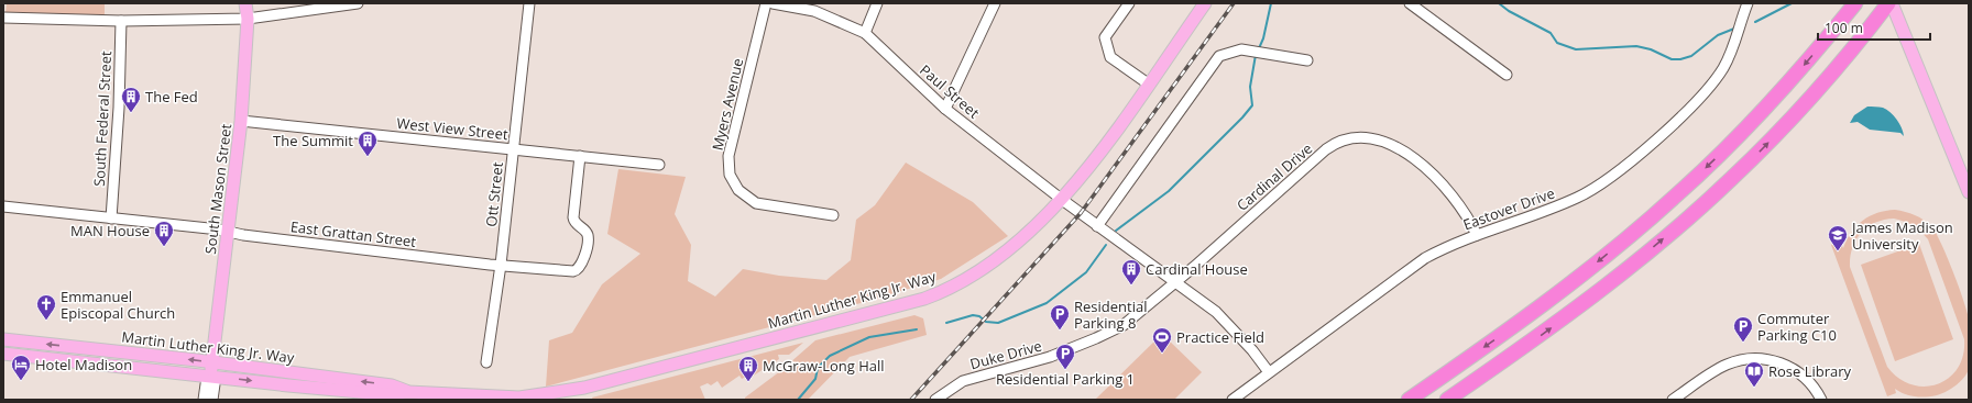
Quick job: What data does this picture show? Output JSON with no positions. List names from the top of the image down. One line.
{"streets":{"main road":["South Mason Street","Martin Luther King Jr. Way"],"street":["Paul Street","Myers Avenue","South Federal Street","West View Street","Cardinal Drive","Ott Street","Eastover Drive","East Grattan Street","Duke Drive"]},"crossings":[["Paul Street","Cardinal Drive"],["Paul Street","Eastover Drive"],["Paul Street","Martin Luther King Jr. Way"],["South Federal Street","East Grattan Street"],["West View Street","South Mason Street"],["West View Street","Ott Street"],["West View Street","East Grattan Street"],["Cardinal Drive","Eastover Drive"],["Cardinal Drive","Duke Drive"],["South Mason Street","East Grattan Street"],["South Mason Street","Martin Luther King Jr. Way"],["Ott Street","East Grattan Street"]],"places":{"building":["The Fed","The Summit","MAN House","Cardinal House","McGraw-Long Hall"],"school or university":["James Madison University"],"church":["Emmanuel Episcopal Church"],"parking":["Residential Parking 8","Commuter Parking C10","Residential Parking 1"],"sports":["Practice Field"],"hotel":["Hotel Madison"],"library":["Rose Library"]},"scale_bar":"100 m"}
